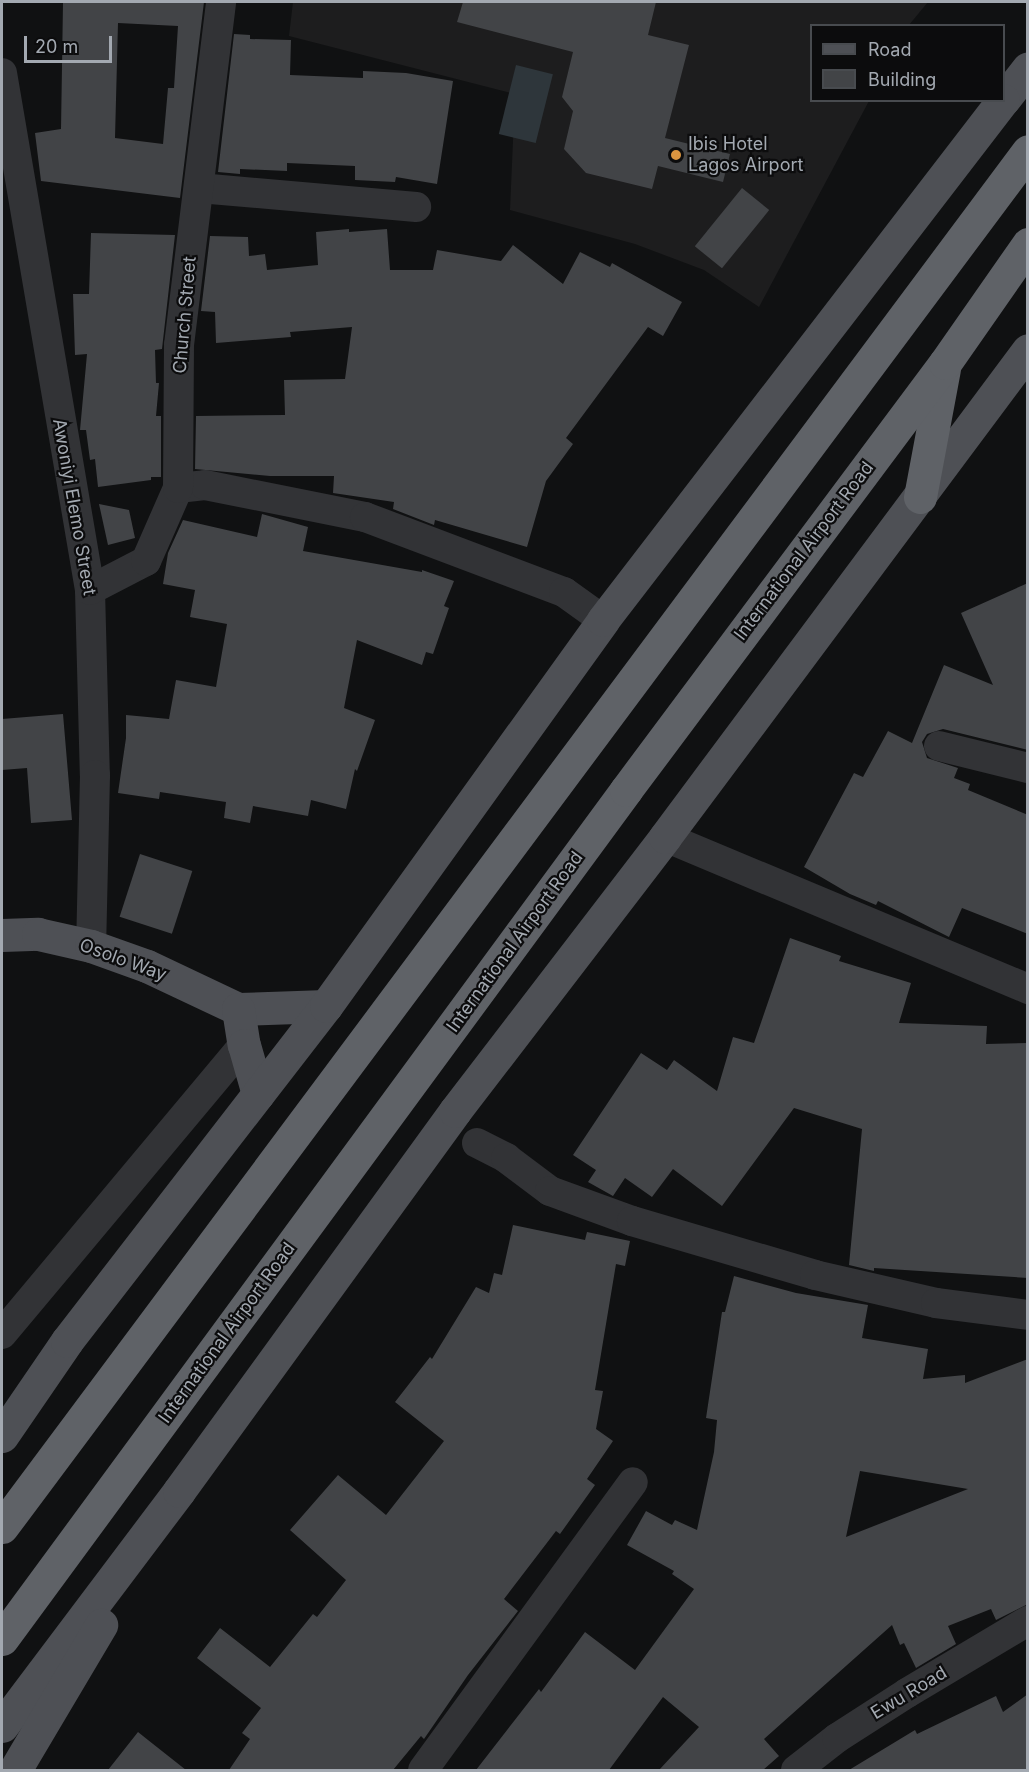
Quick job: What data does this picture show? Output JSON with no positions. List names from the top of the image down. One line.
{"streets":{"highway":["International Airport Road"],"main road":["Osolo Way"],"street":["Church Street","Awoniyi Elemo Street","Ewu Road"]},"crossings":[["Church Street","Awoniyi Elemo Street"],["Awoniyi Elemo Street","Osolo Way"]],"places":["Ibis Hotel Lagos Airport"],"legend":["Road","Building"],"scale_bar":"20 m"}
